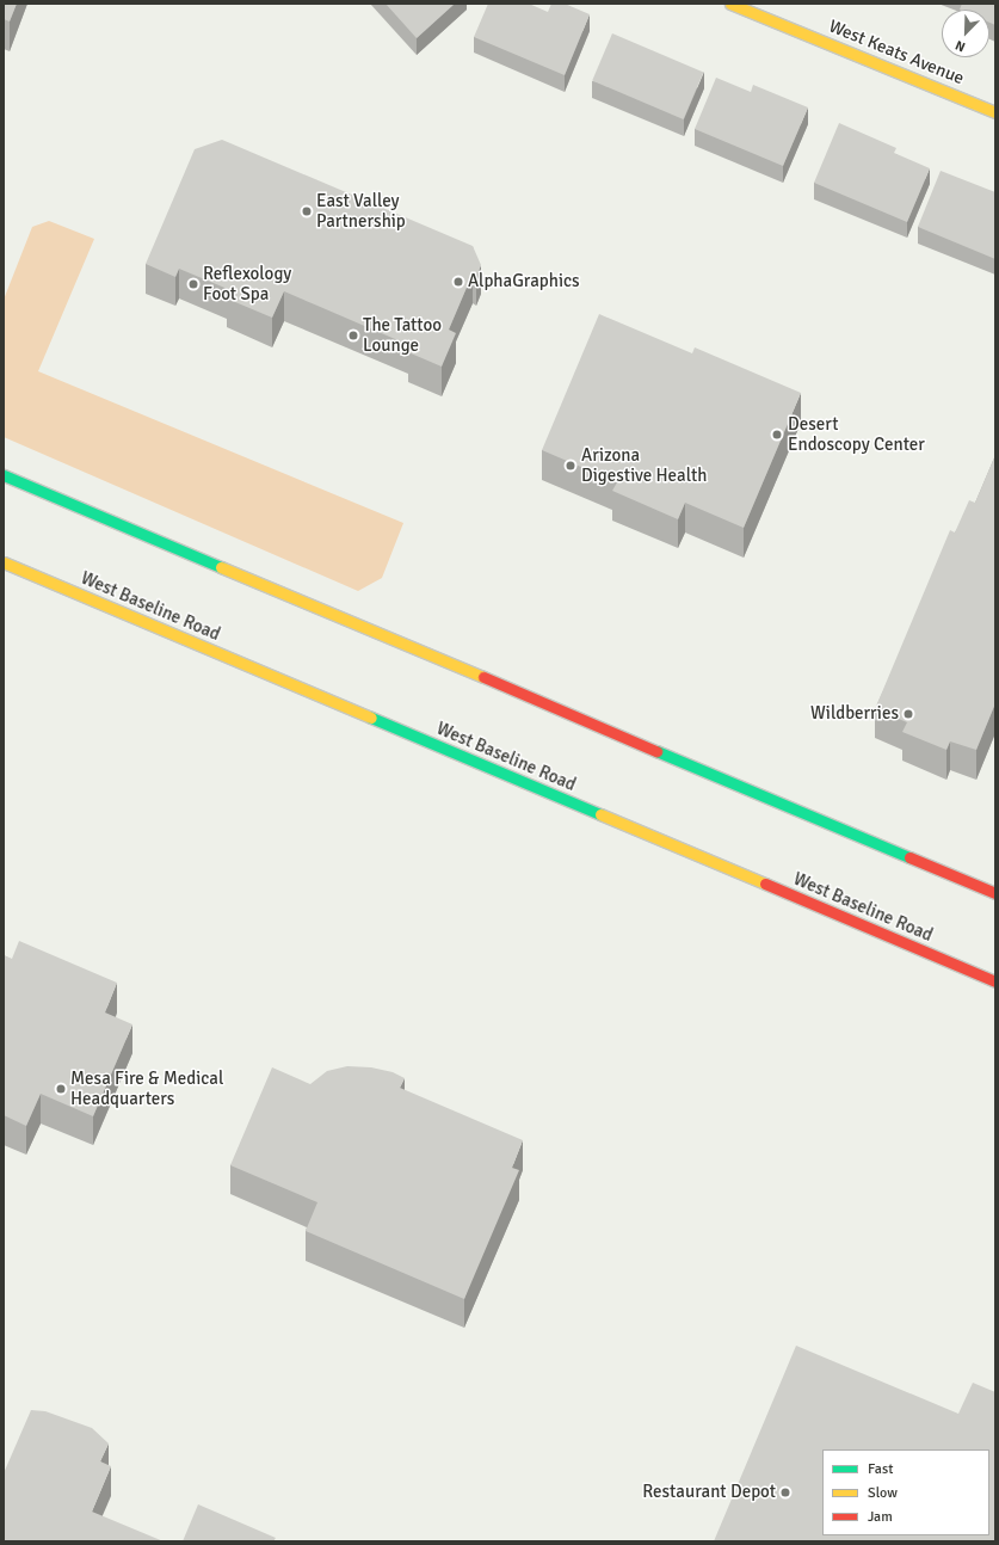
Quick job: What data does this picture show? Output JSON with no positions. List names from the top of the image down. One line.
{"streets":{"main road":["West Keats Avenue","West Baseline Road"]},"places":["East Valley Partnership","AlphaGraphics","Reflexology Foot Spa","The Tattoo Lounge","Desert Endoscopy Center","Arizona Digestive Health","Wildberries","Mesa Fire & Medical Headquarters","Restaurant Depot"],"legend":["Fast","Slow","Jam"],"north":"bottom left"}
